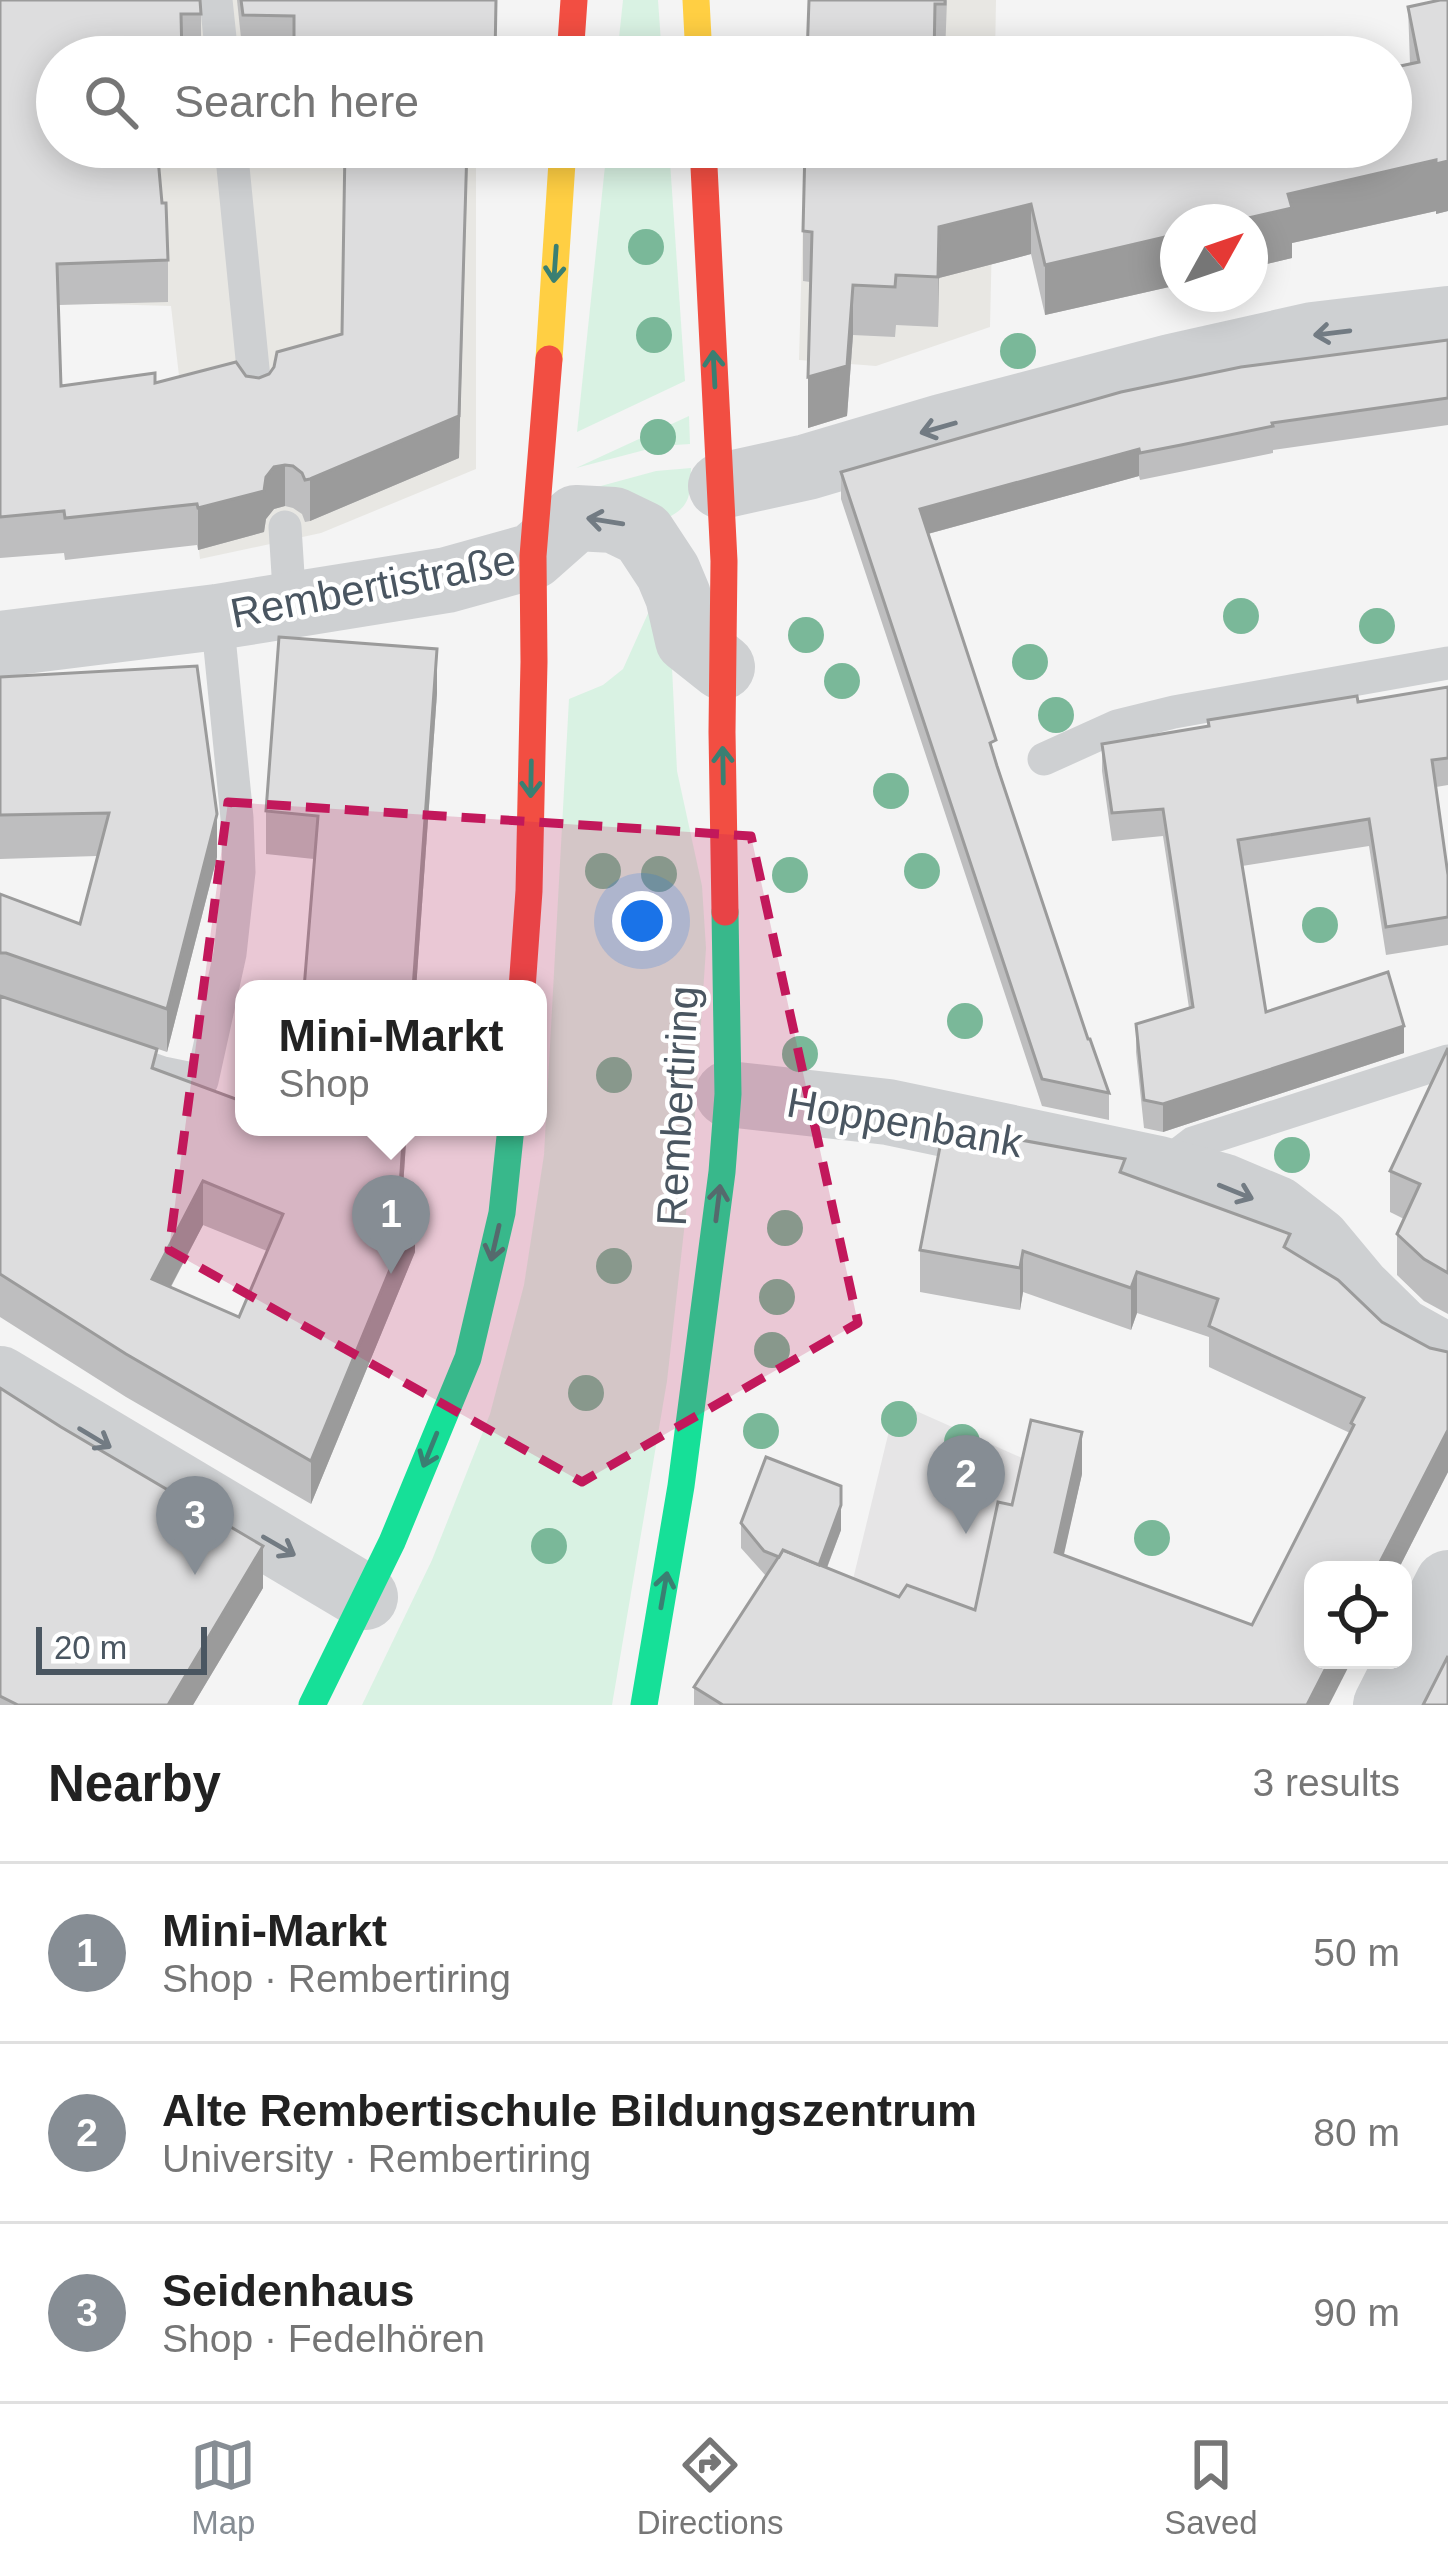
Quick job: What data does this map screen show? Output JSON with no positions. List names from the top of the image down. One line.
{"streets":{"main road":["Rembertiring"],"street":["Rembertistraße","Hoppenbank"]},"crossings":[["Rembertistraße","Rembertiring"],["Rembertiring","Hoppenbank"]],"one_way":["Hoppenbank"],"scale_bar":"20 m","north":"top right","page":{"search":"Search here","popup":["Mini-Markt","Shop"],"pins":["1","2","3"],"scale":"20 m","heading":["Nearby","3 results"],"list":[{"mark":"1","name":"Mini-Markt","note":"Shop · Rembertiring","value":"50 m"},{"mark":"2","name":"Alte Rembertischule Bildungszentrum","note":"University · Rembertiring","value":"80 m"},{"mark":"3","name":"Seidenhaus","note":"Shop · Fedelhören","value":"90 m"}],"nav":["Map","Directions","Saved"]}}
